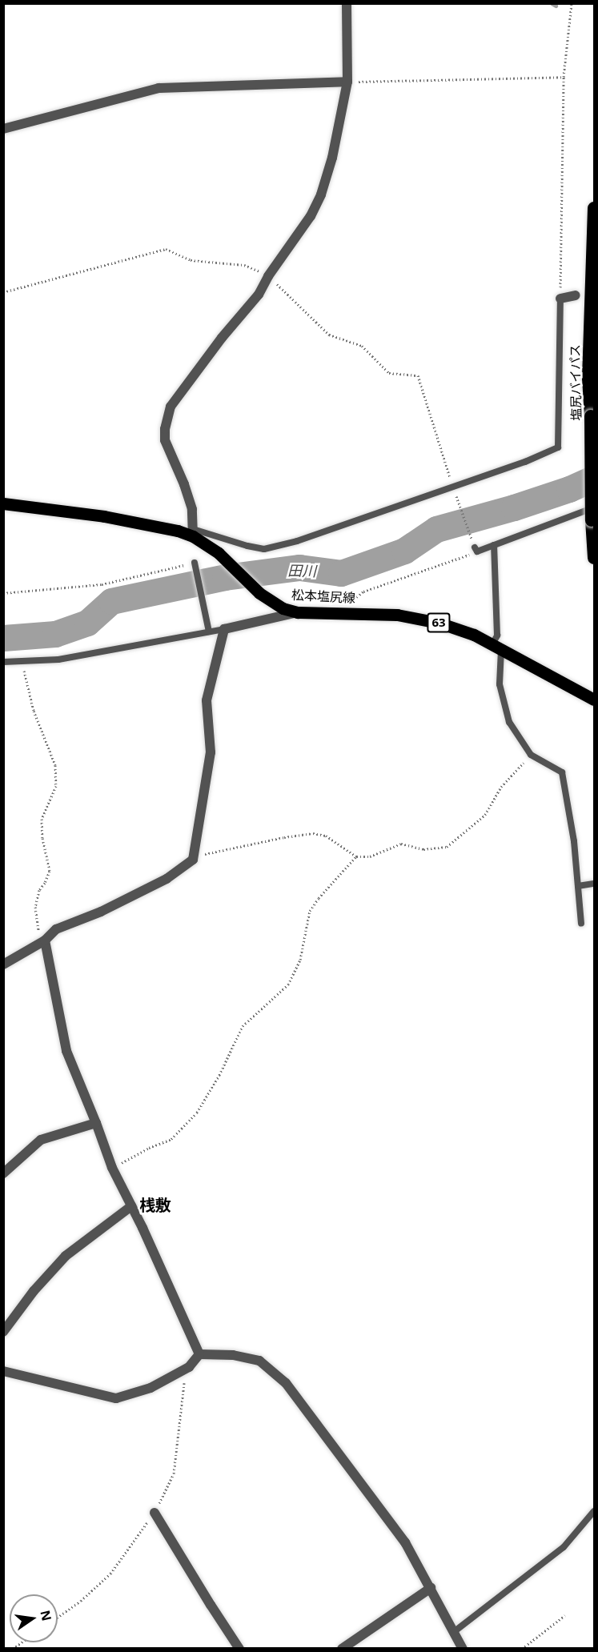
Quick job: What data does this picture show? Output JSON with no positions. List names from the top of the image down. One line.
{"streets":{"highway":["塩尻バイパス"],"main road":["松本塩尻線","63"]},"districts":["桟敷"],"water":["田川"],"north":"right"}
